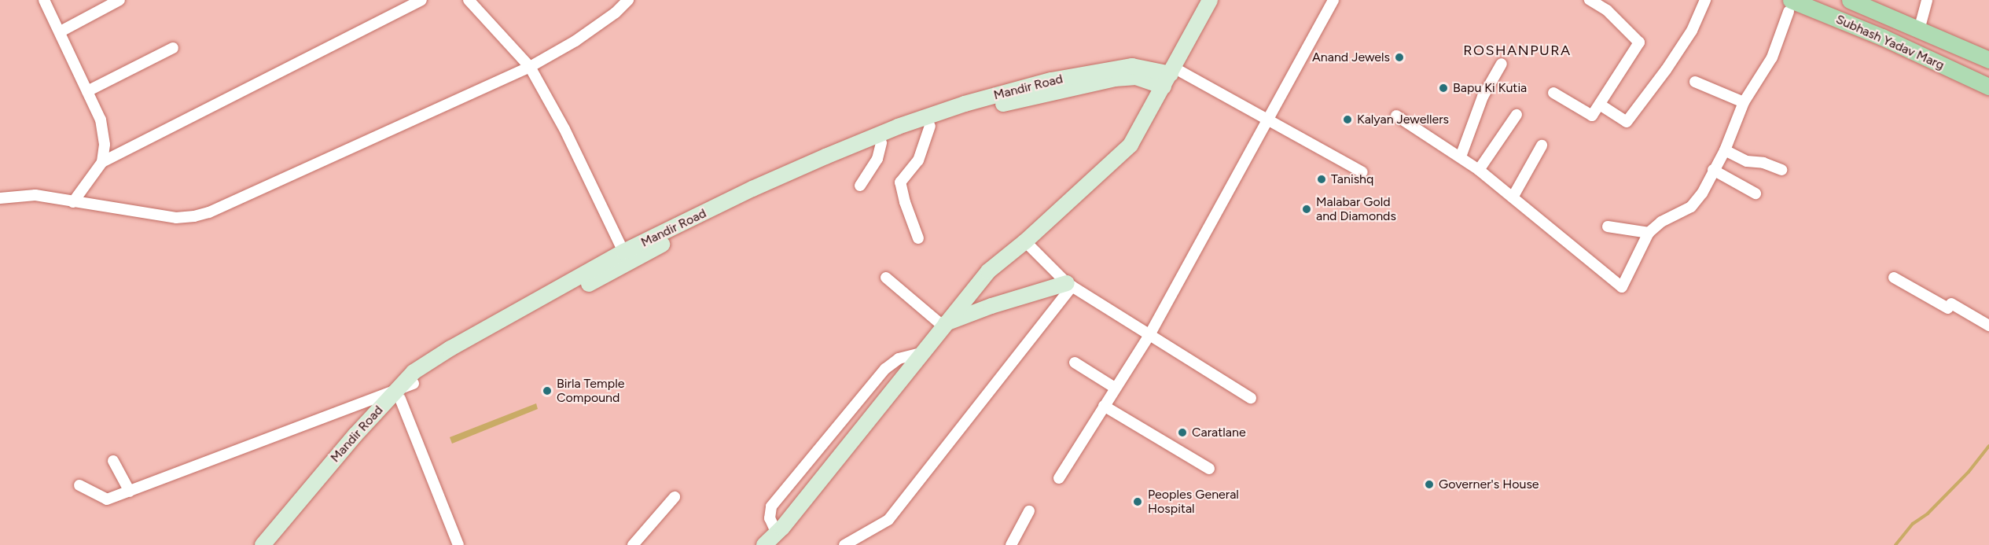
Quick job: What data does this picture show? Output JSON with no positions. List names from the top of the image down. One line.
{"streets":{"main road":["Subhash Yadav Marg"],"street":["Mandir Road"]},"districts":["ROSHANPURA"],"places":["Anand Jewels","Bapu Ki Kutia","Kalyan Jewellers","Tanishq","Malabar Gold and Diamonds","Birla Temple Compound","Caratlane","Governer's House","Peoples General Hospital"]}
